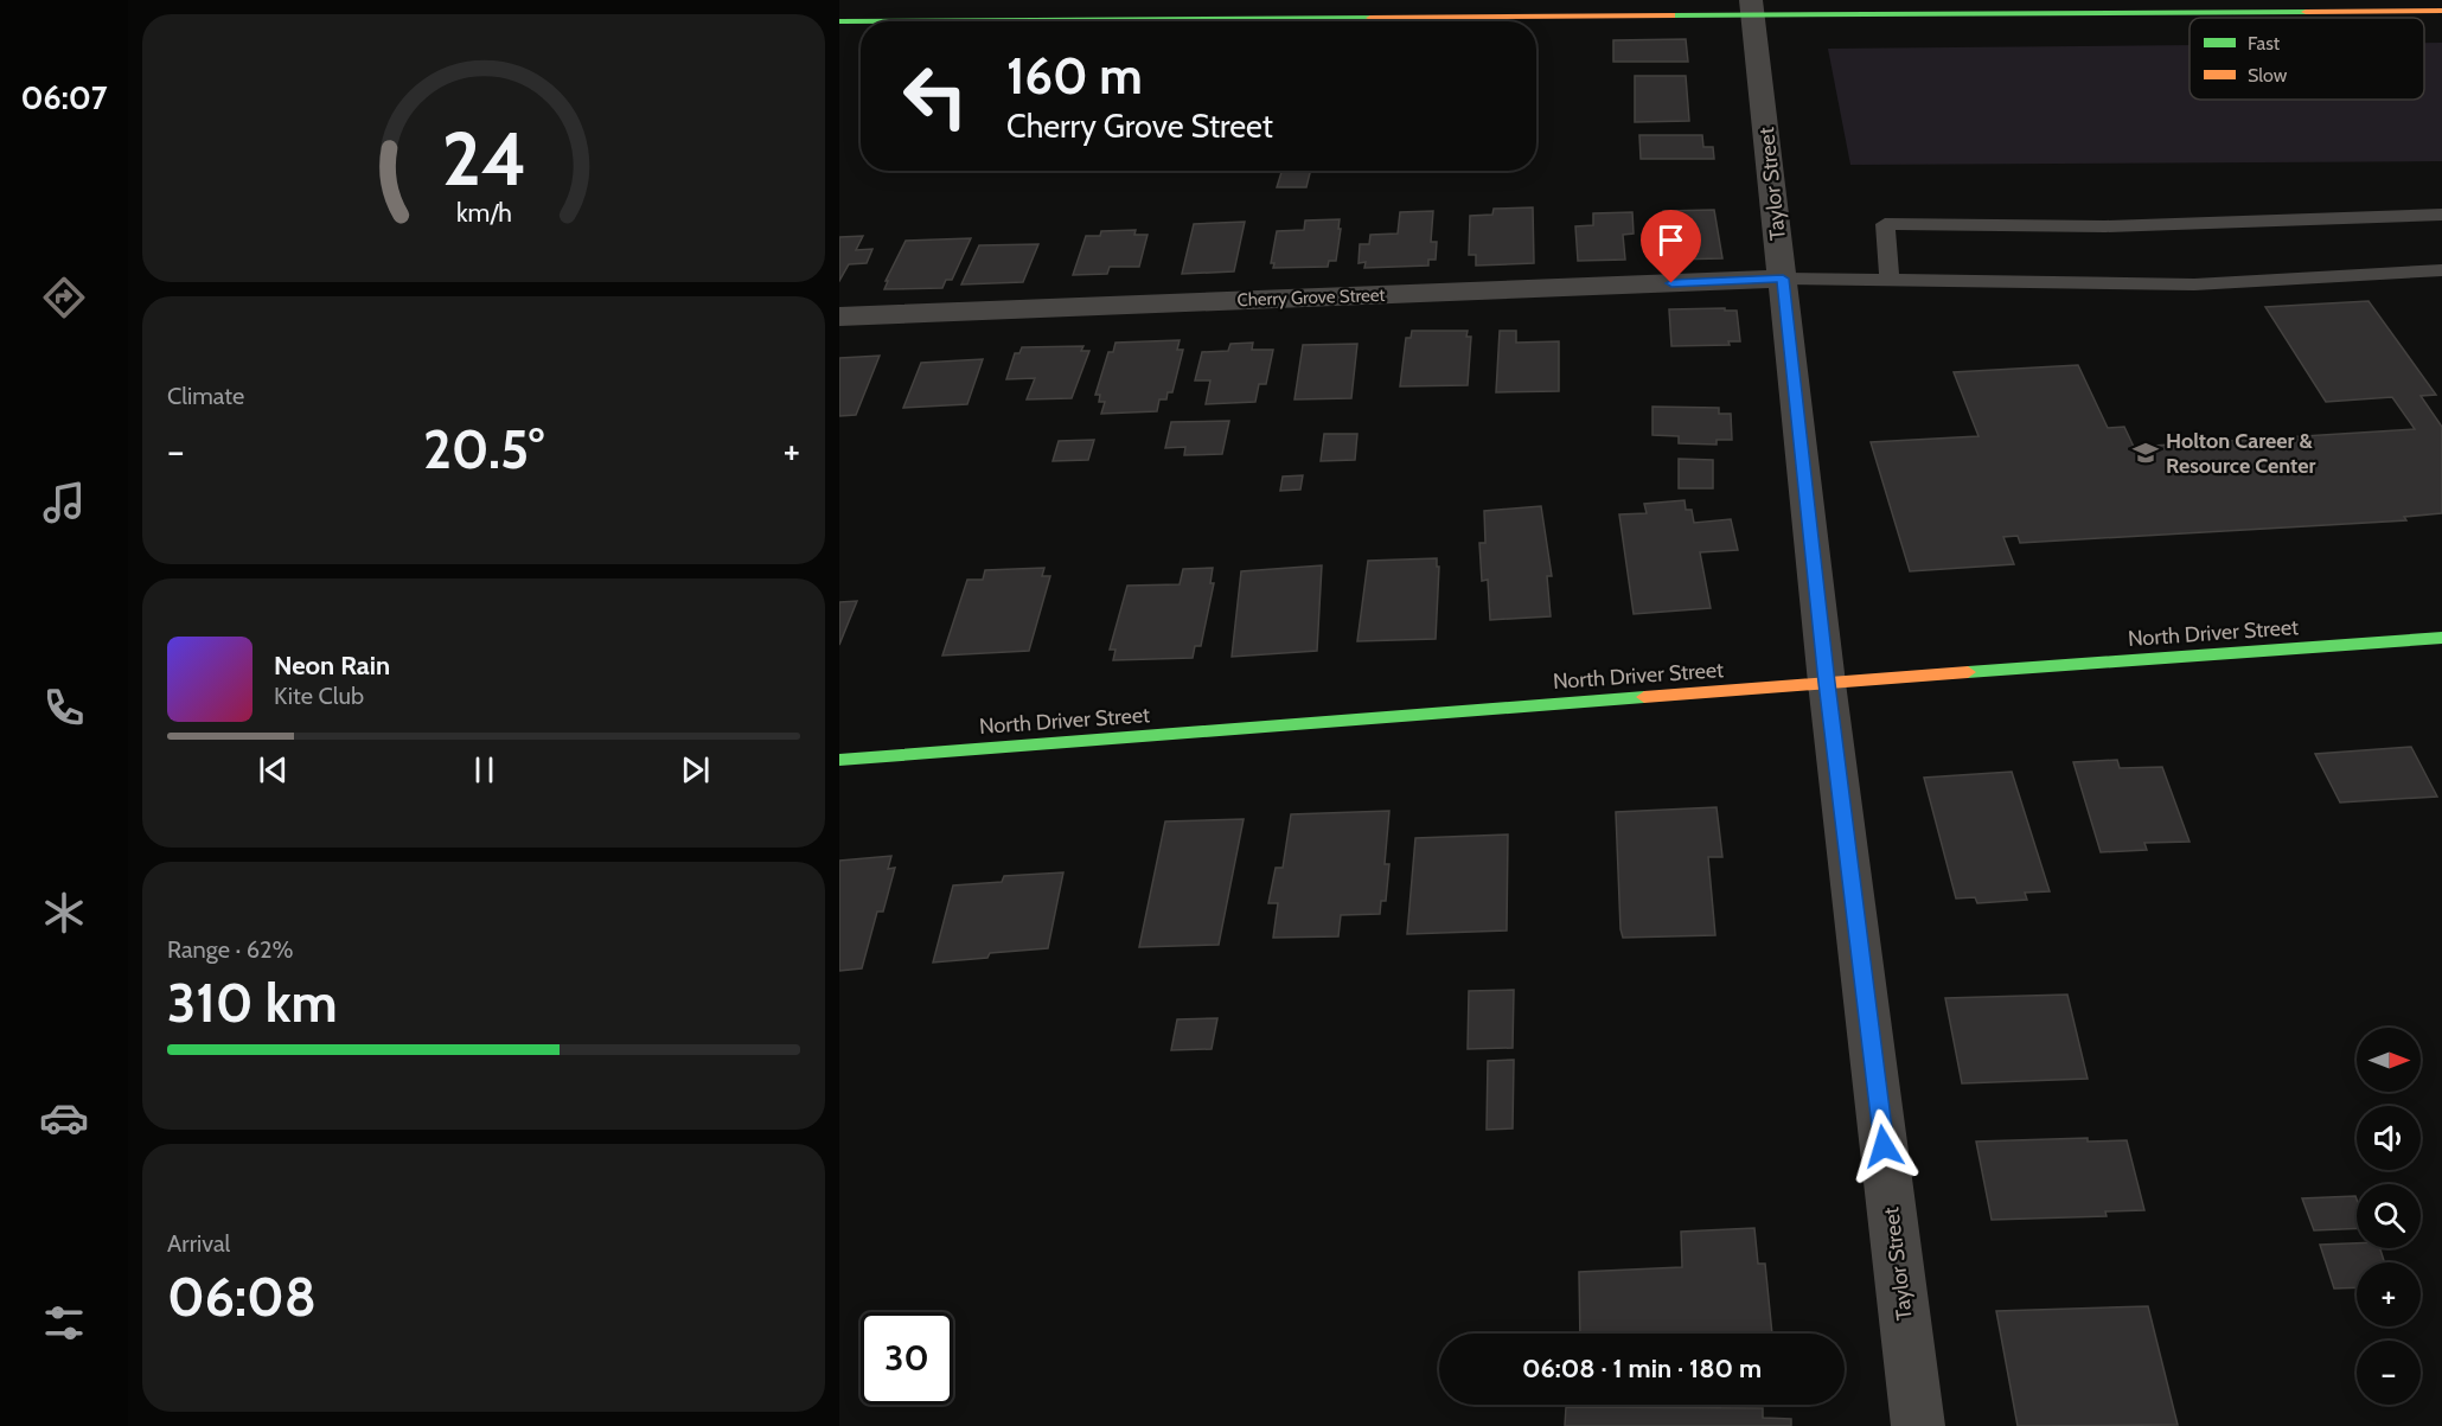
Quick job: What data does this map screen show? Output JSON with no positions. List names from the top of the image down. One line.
{"streets":{"street":["Taylor Street","Cherry Grove Street","North Driver Street"]},"crossings":[["Taylor Street","Cherry Grove Street"],["Taylor Street","North Driver Street"]],"places":{"school or university":["Holton Career & Resource Center"]},"legend":["Fast","Slow"],"north":"right","page":{"tabs":"06:07","turn":["160 m","Cherry Grove Street"],"tile":["Climate",["Range · 62%","310 km"],["Arrival","06:08"]],"heat":["−","20.5°","+"],"song":["Neon Rain","Kite Club"],"map_buttons":["+","−"],"limit":"30","trip":"06:08 · 1 min · 180 m","gauge":["24","km/h"]}}
